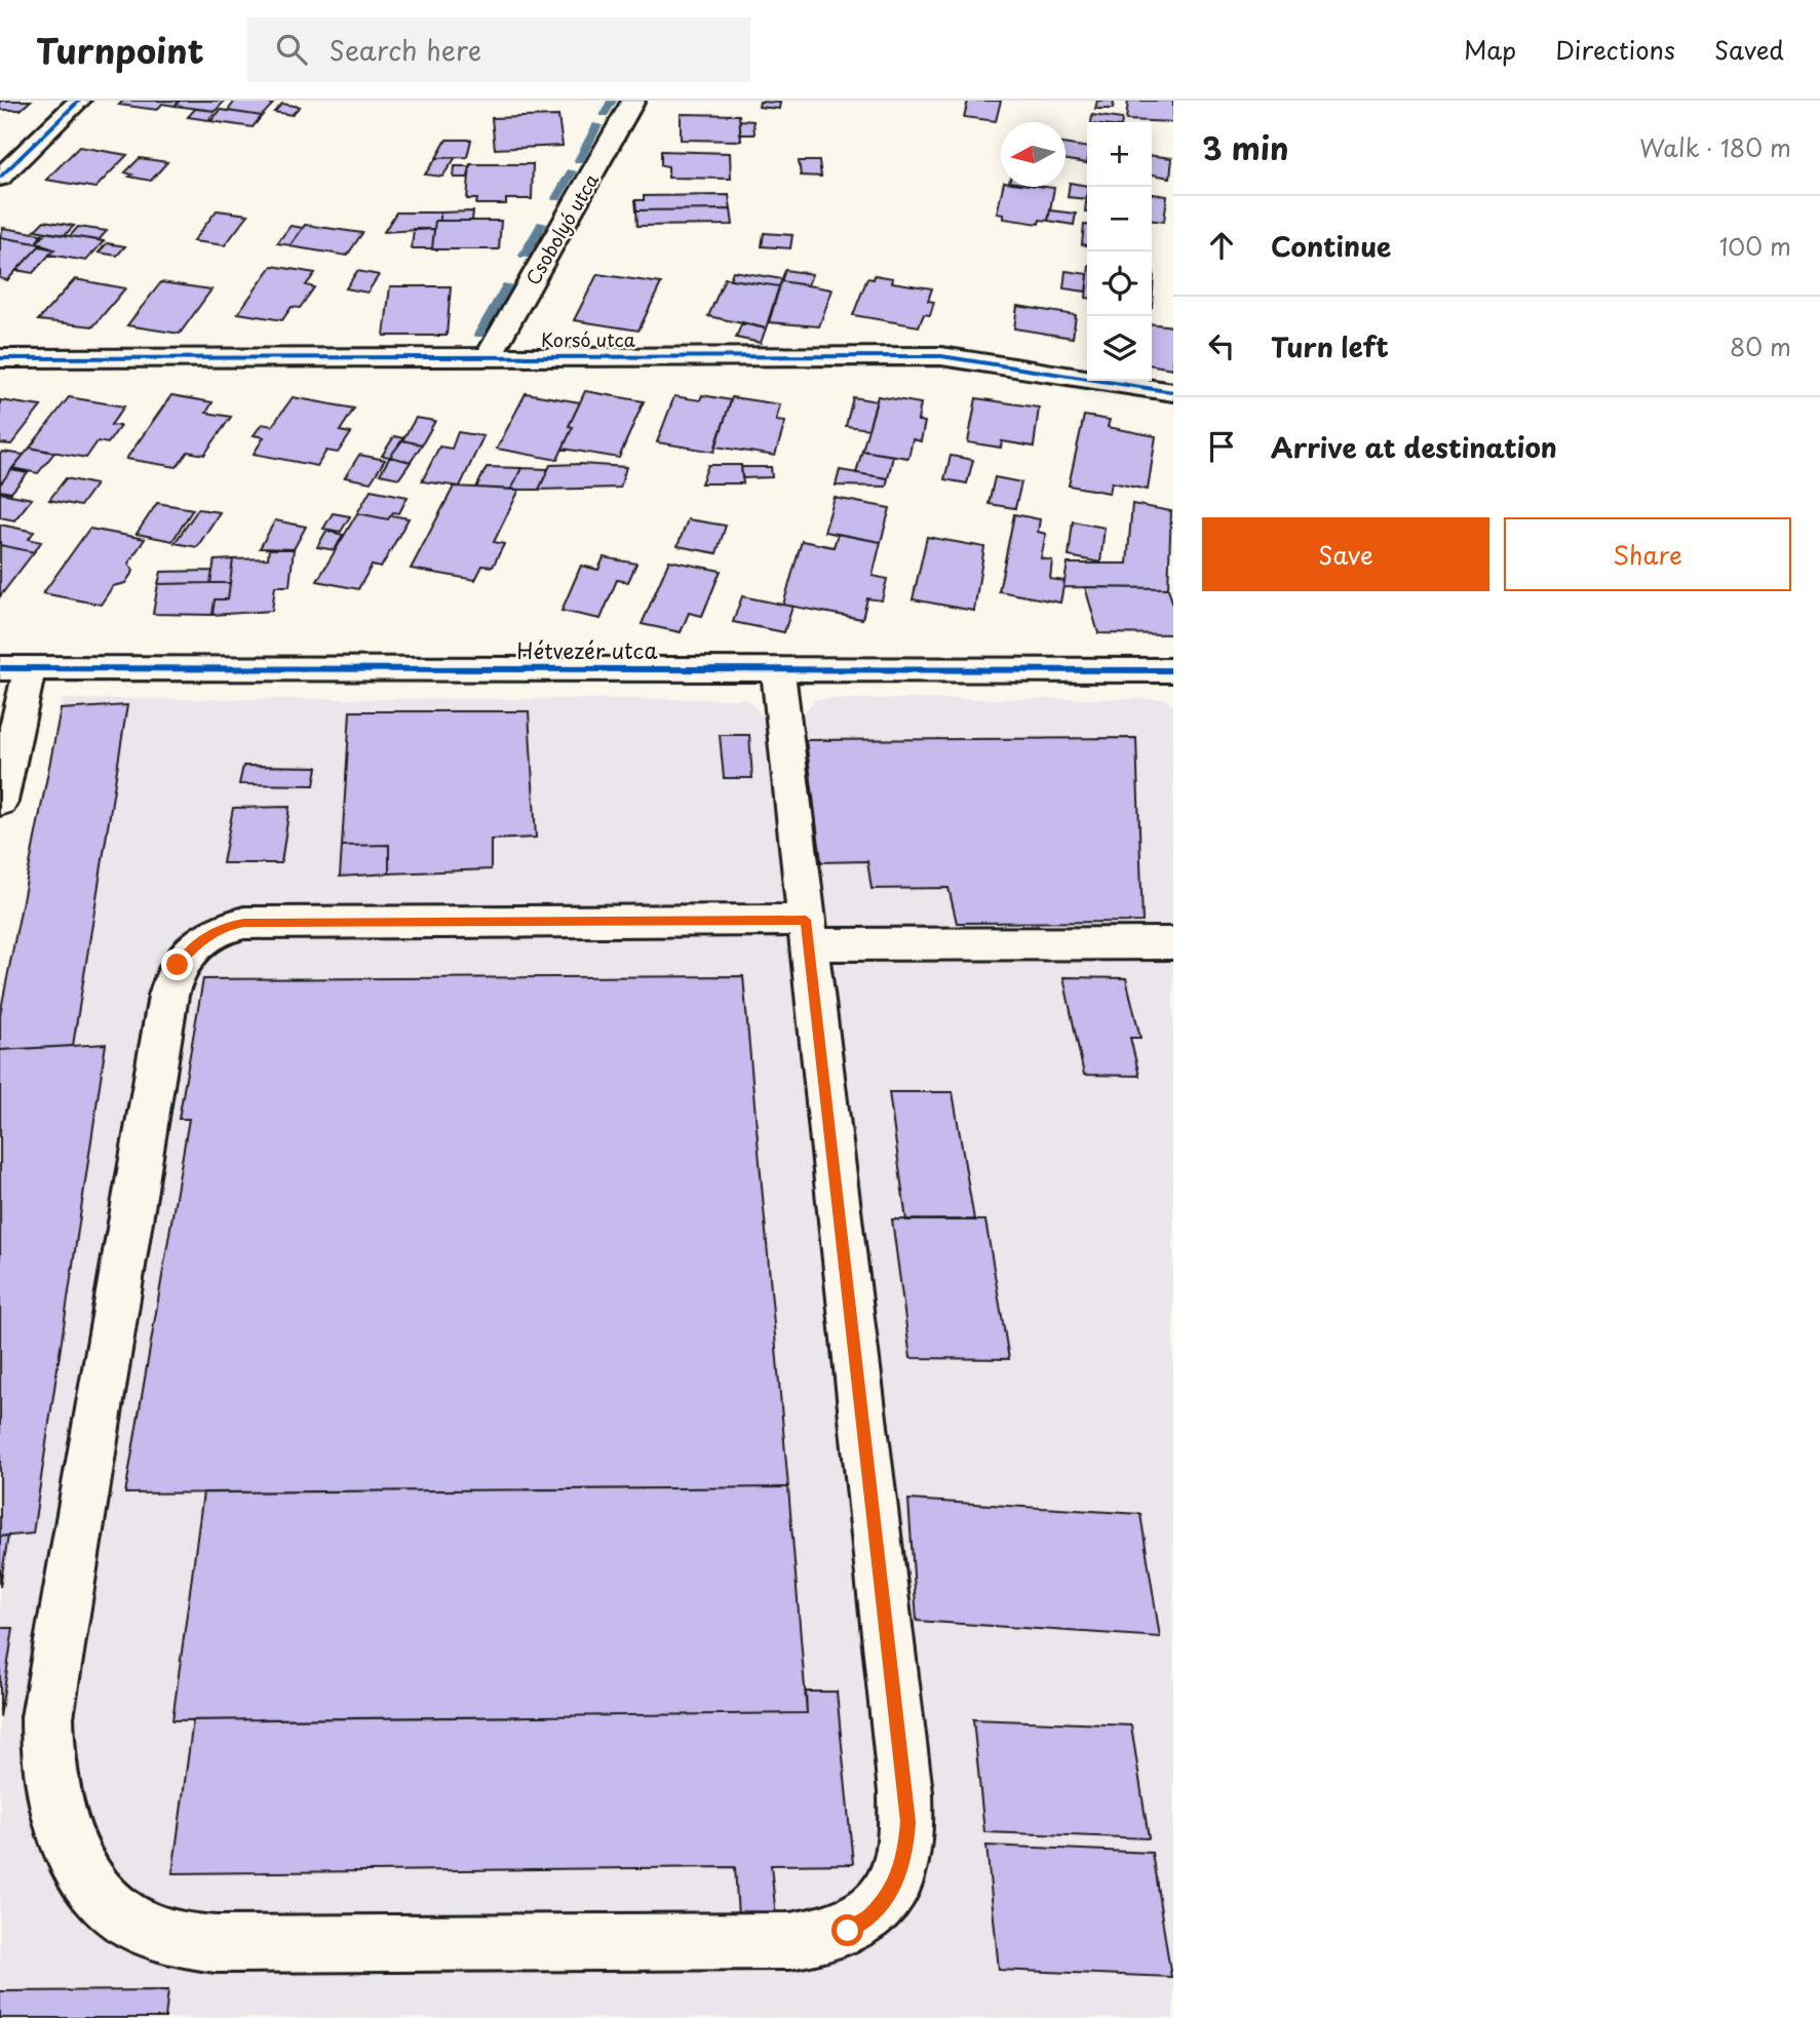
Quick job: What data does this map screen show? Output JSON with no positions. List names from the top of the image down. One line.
{"streets":{"street":["Csobolyó utca","Korsó utca","Hétvezér utca"]},"crossings":[["Csobolyó utca","Korsó utca"]],"north":"left","page":{"header":"Turnpoint","search":"Search here","nav":["Map","Directions","Saved"],"heading":["3 min","Walk · 180 m"],"map_buttons":["+","−"],"list":[["Continue","100 m"],["Turn left","80 m"],"Arrive at destination"],"buttons":["Save","Share"]}}
